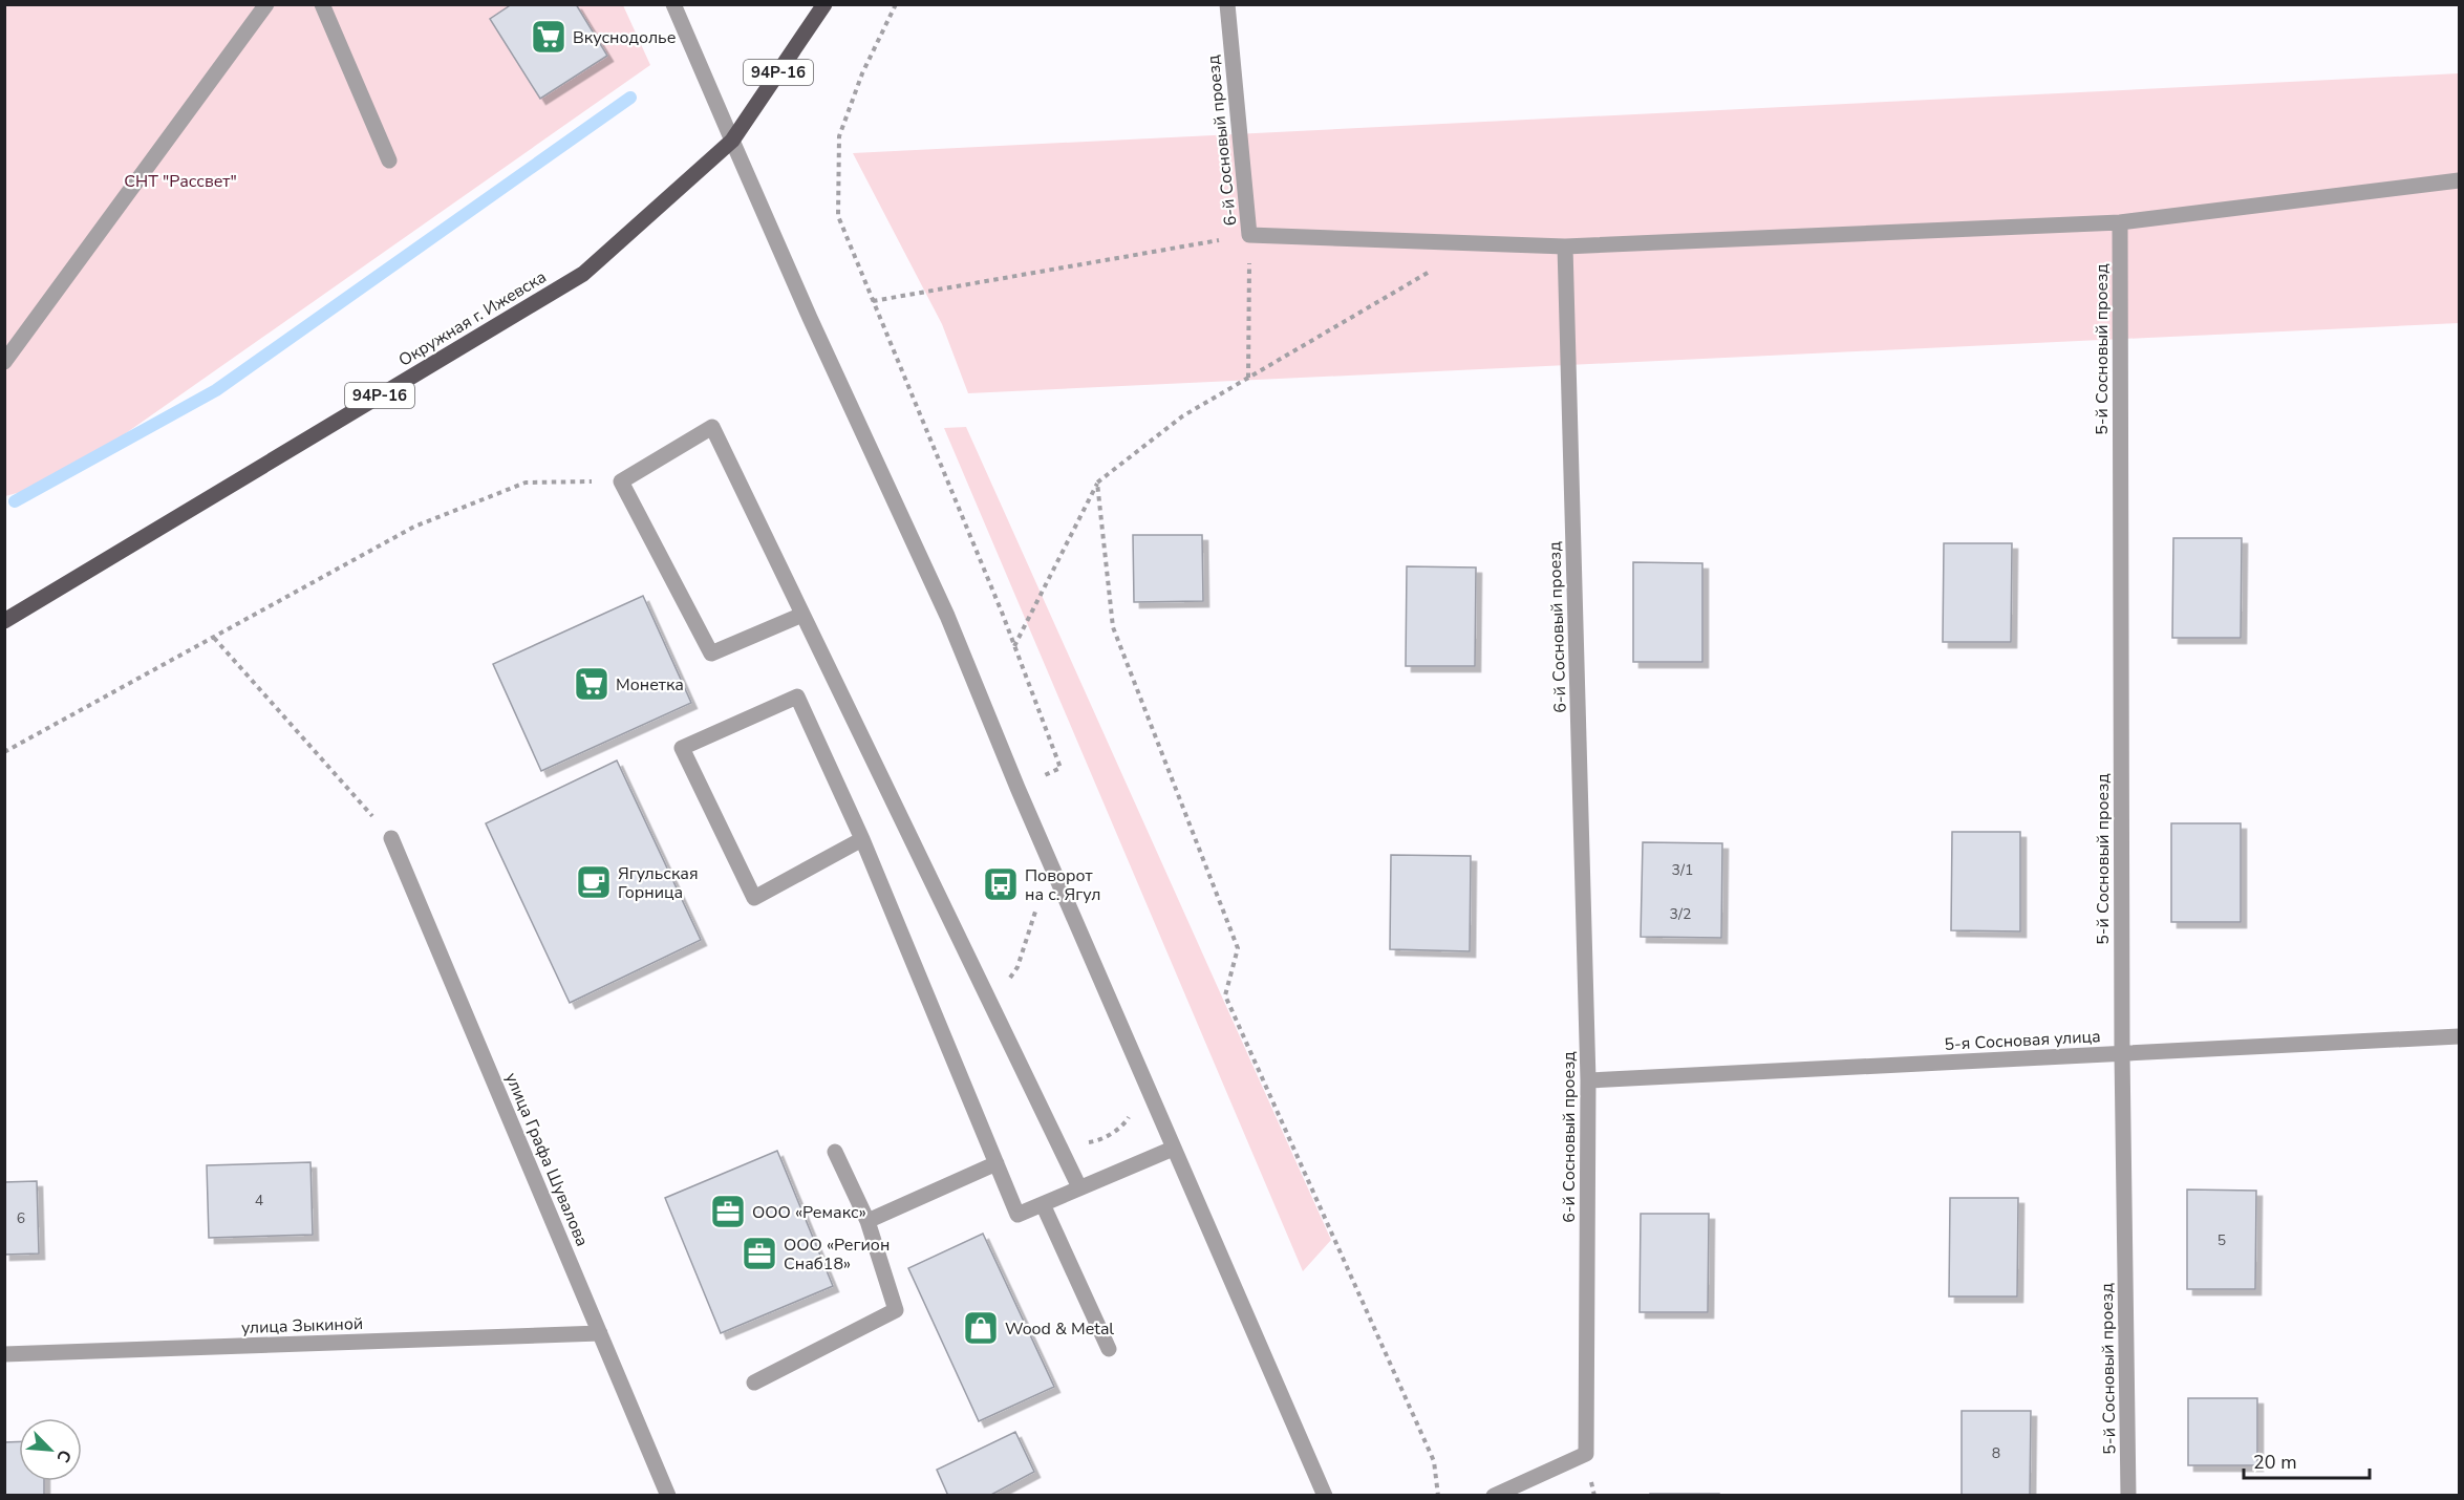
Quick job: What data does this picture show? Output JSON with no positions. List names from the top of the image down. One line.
{"streets":{"main road":["94Р-16","Окружная г. Ижевска"],"street":["6-й Сосновый проезд","5-й Сосновый проезд","5-я Сосновая улица","улица Графа Шувалова","улица Зыкиной"]},"crossings":[["6-й Сосновый проезд","5-я Сосновая улица"],["5-й Сосновый проезд","5-я Сосновая улица"],["улица Графа Шувалова","улица Зыкиной"]],"parks":["СНТ \"Рассвет\""],"places":{"supermarket":["Вкуснодолье","Монетка"],"cafe":["Ягульская Горница"],"bus stop":["Поворот на с. Ягул"],"office":["ООО «Ремакс»","ООО «Регион Снаб18»"],"shop":["Wood & Metal"]},"house_numbers":["3/1","3/2","4","6","5","8"],"scale_bar":"20 m","north":"bottom right"}
